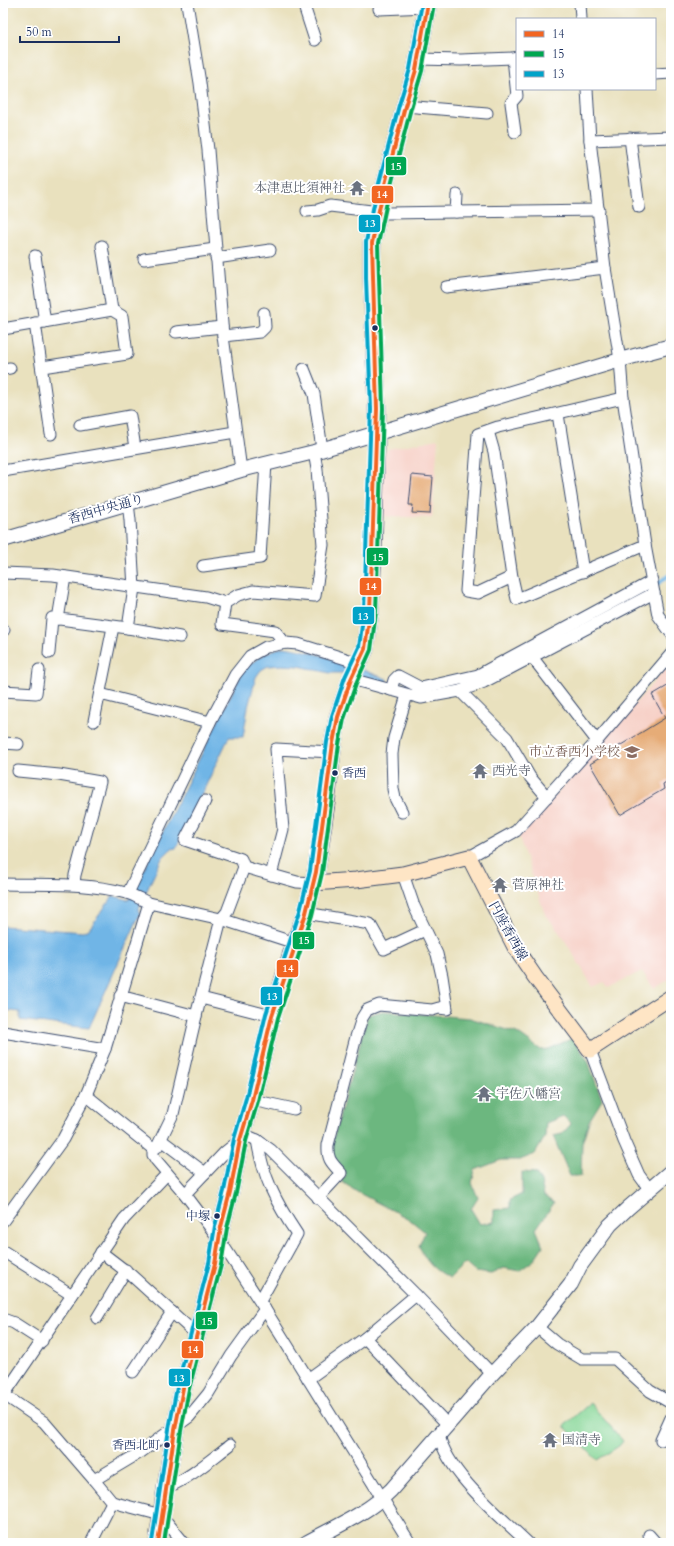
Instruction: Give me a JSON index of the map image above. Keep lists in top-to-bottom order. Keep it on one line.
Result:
{"streets":{"main road":["円座香西線"],"street":["香西中央通り"]},"places":{"temple":["本津恵比須神社","西光寺","菅原神社","宇佐八幡宮","国清寺"],"school or university":["市立香西小学校"],"other":["香西","中塚","香西北町"]},"lines":["transit line 14","transit line 13","transit line 15"],"legend":["14","15","13"],"scale_bar":"50 m"}
